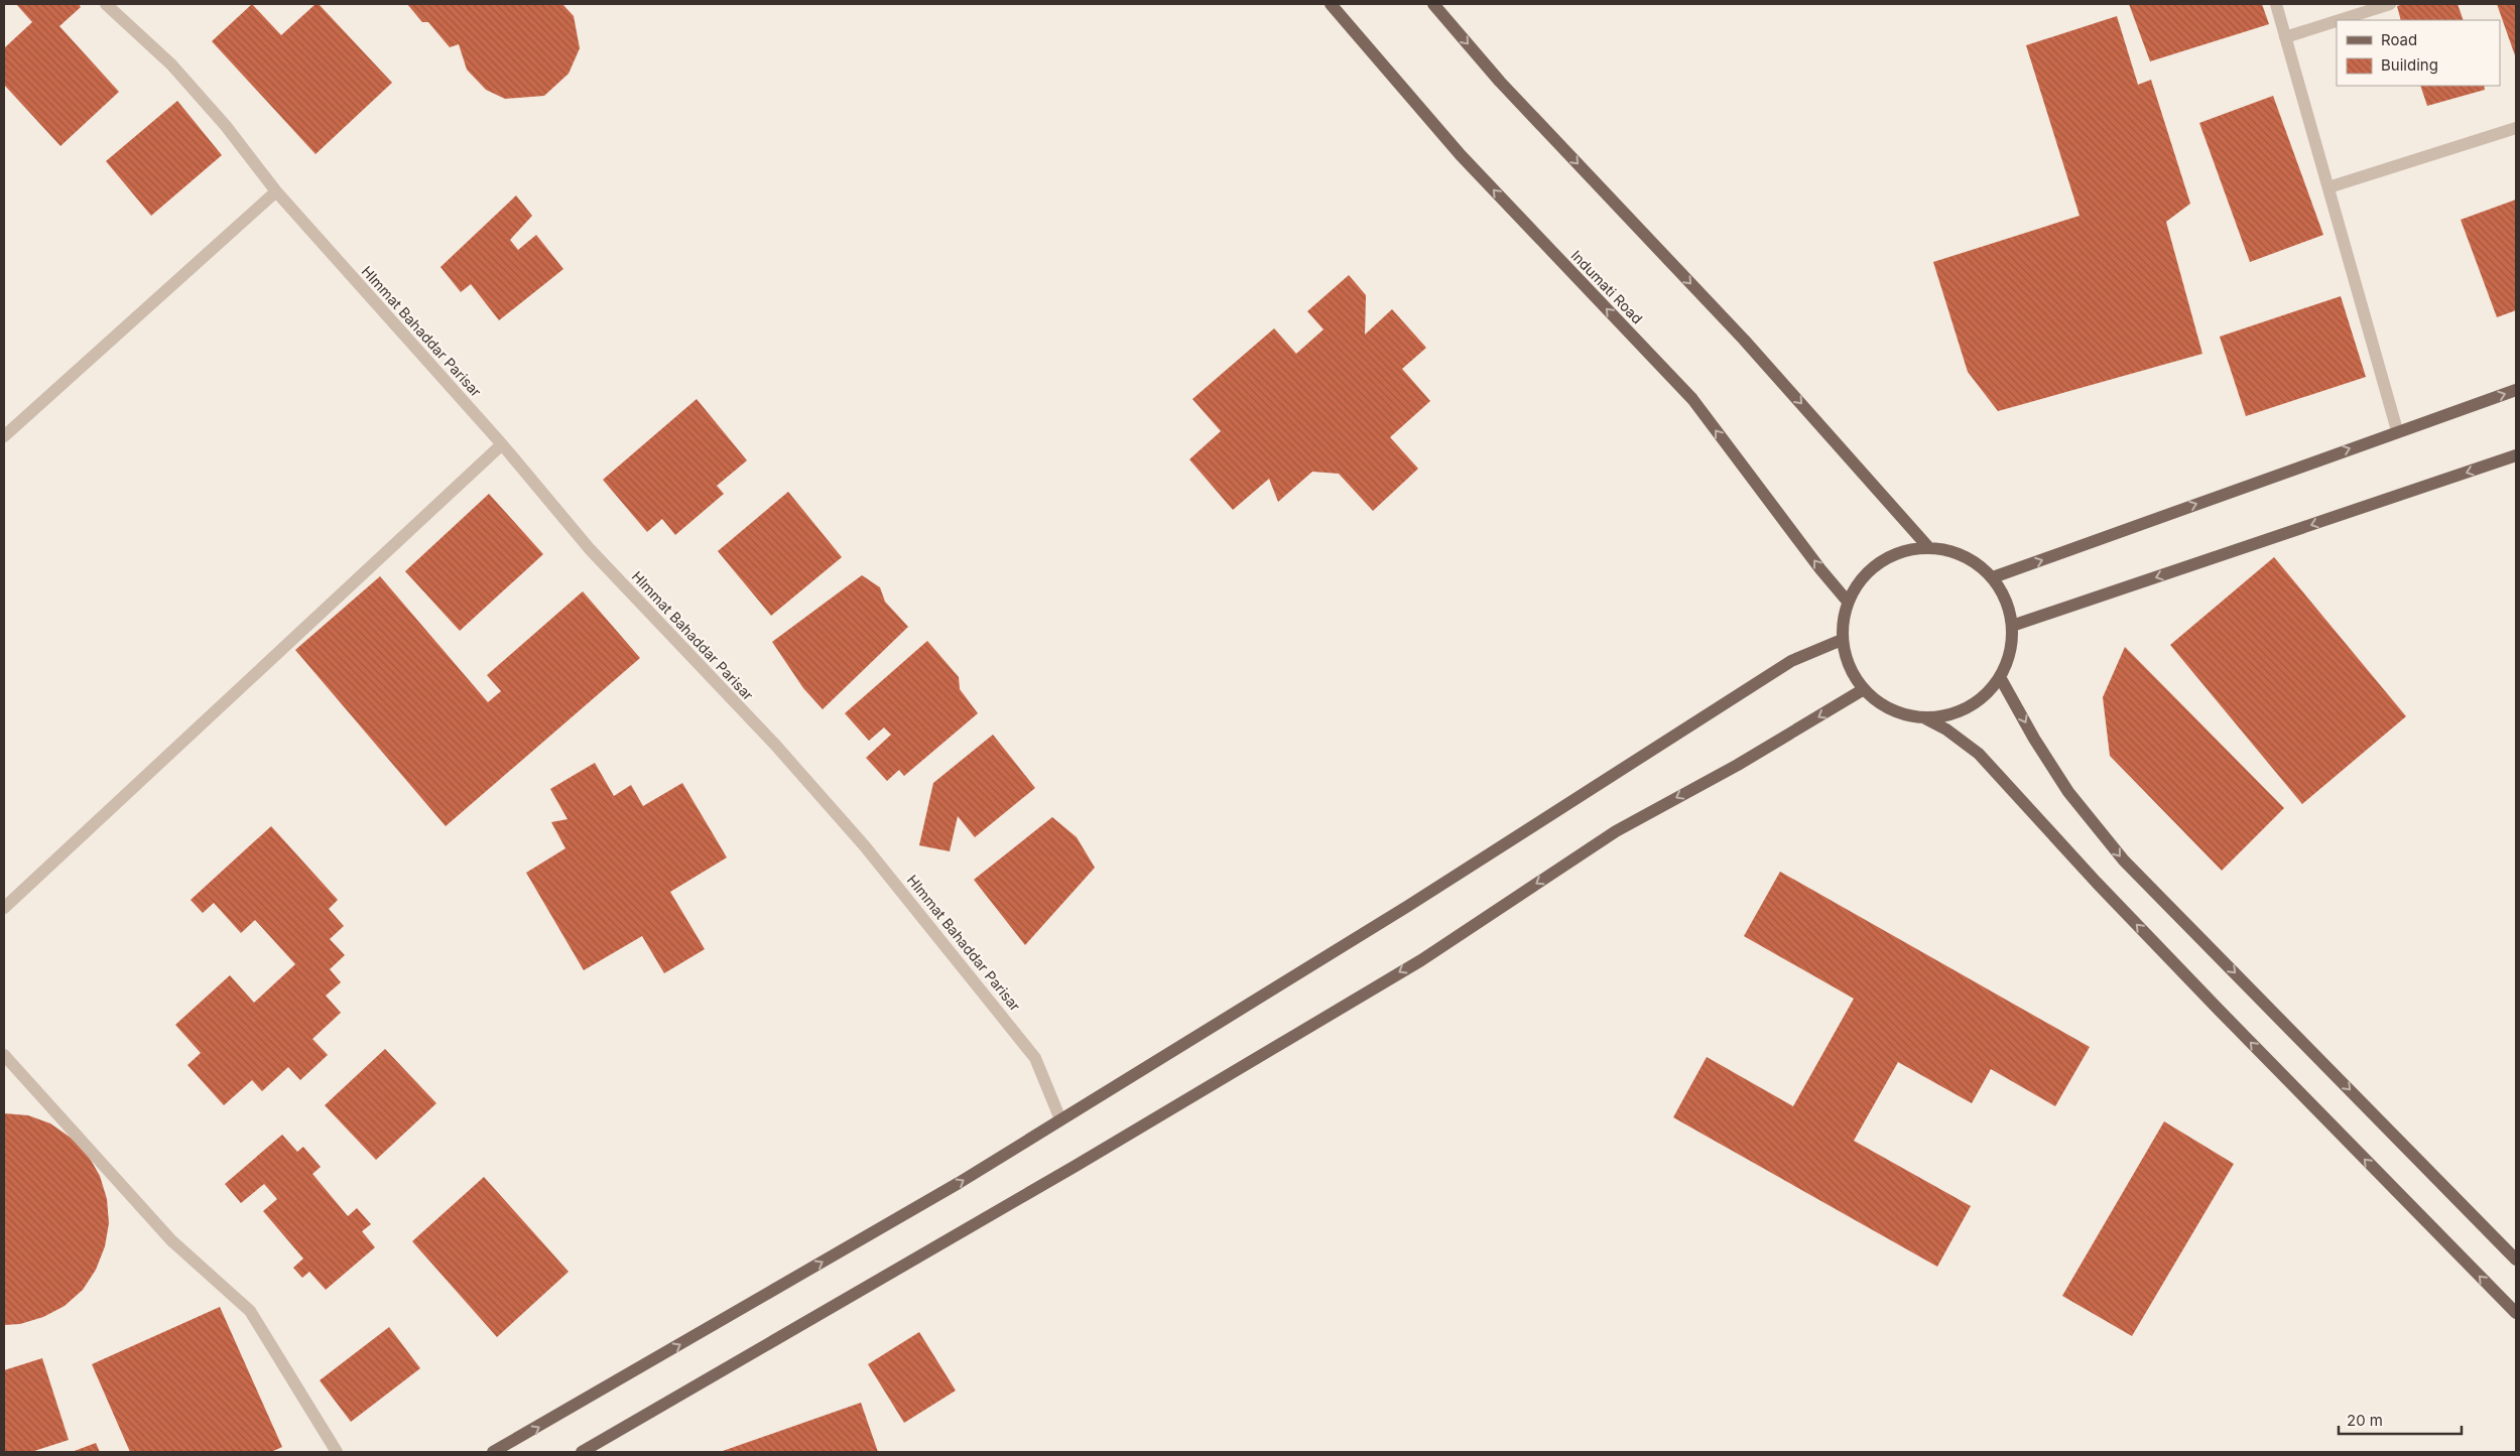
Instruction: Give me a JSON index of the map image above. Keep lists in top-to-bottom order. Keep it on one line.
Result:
{"streets":{"main road":["Indumati Road"],"street":["HImmat Bahaddar Parisar"]},"legend":["Road","Building"],"scale_bar":"20 m"}
